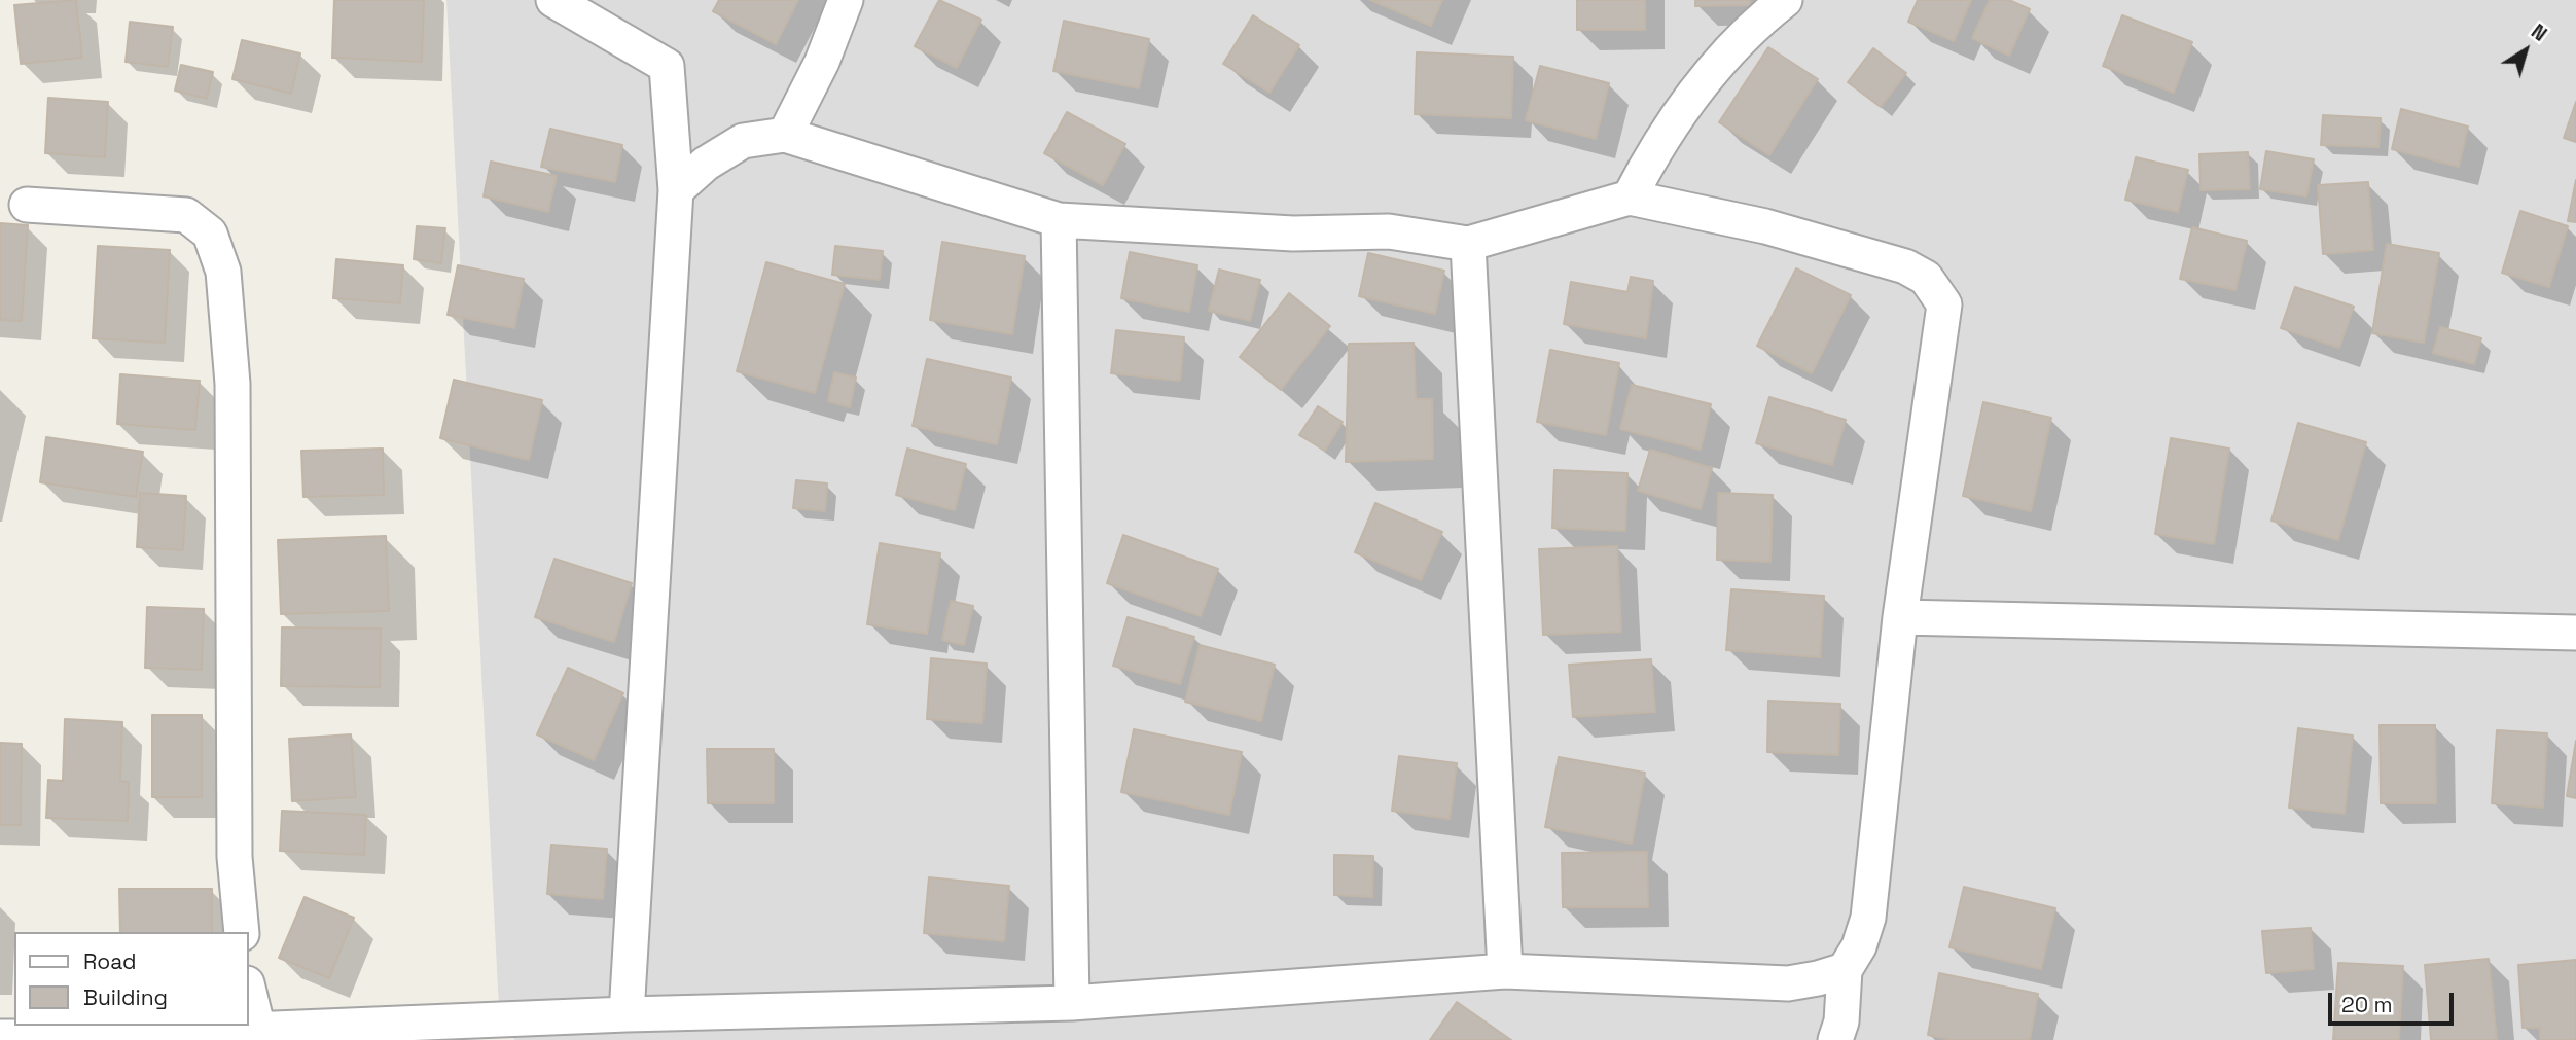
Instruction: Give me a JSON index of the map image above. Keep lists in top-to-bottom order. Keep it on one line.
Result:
{"legend":["Road","Building"],"scale_bar":"20 m","north":"top right"}
